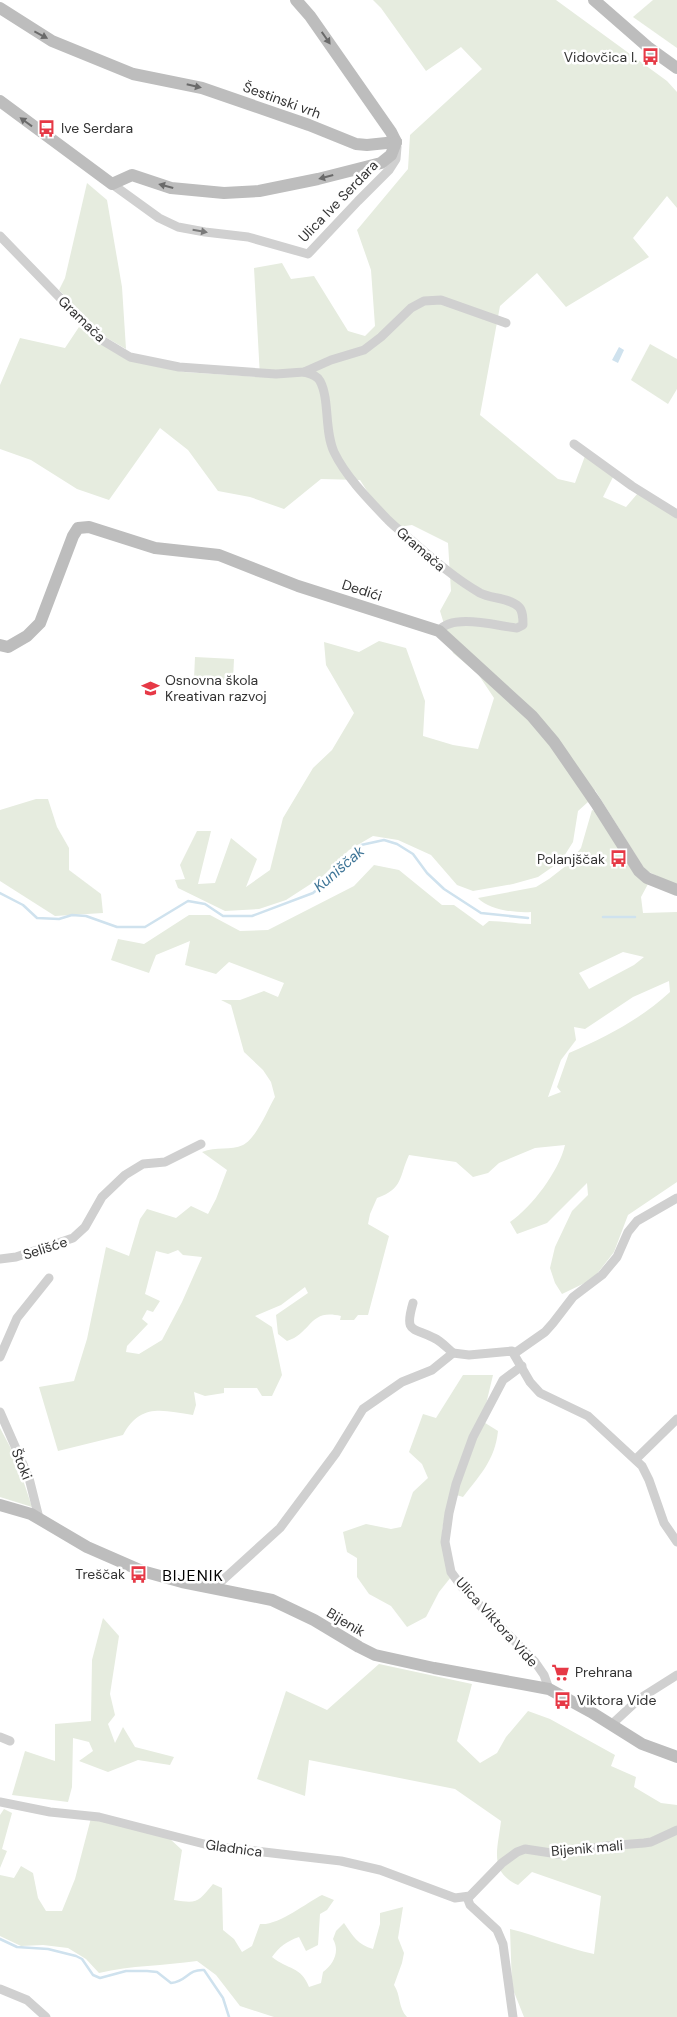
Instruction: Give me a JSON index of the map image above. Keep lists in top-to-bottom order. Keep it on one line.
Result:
{"streets":{"street":["Šestinski vrh","Ulica Ive Serdara","Gramača","Dedići","Selišće","Štoki","Bijenik","Ulica Viktora Vide","Gladnica","Bijenik mali"]},"crossings":[["Šestinski vrh","Ulica Ive Serdara"],["Gramača","Dedići"],["Štoki","Bijenik"],["Bijenik","Ulica Viktora Vide"],["Gladnica","Bijenik mali"]],"one_way":["Šestinski vrh"],"districts":["BIJENIK"],"water":["Kuniščak"],"places":{"bus stop":["Vidovčica I.","Ive Serdara","Polanjščak","Treščak","Viktora Vide"],"school or university":["Osnovna škola Kreativan razvoj"],"supermarket":["Prehrana"]}}
